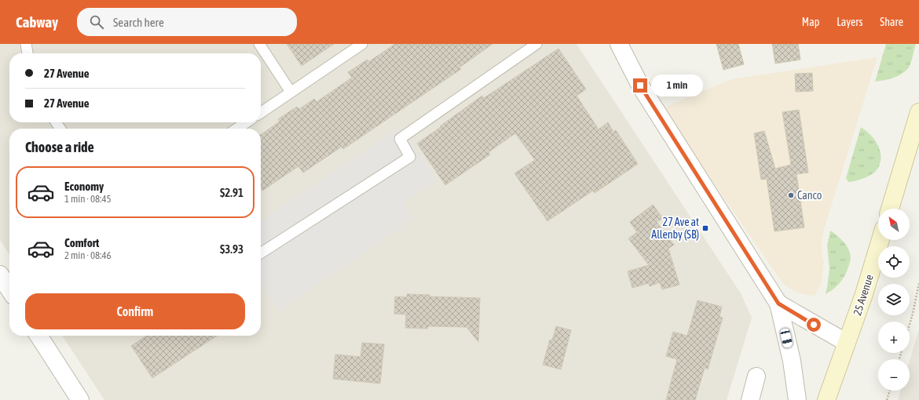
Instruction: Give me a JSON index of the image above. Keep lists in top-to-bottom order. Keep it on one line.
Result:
{"streets":{"main road":["25 Avenue"]},"places":{"other":["Canco"],"transit":["27 Ave at Allenby (SB)"]},"north":"top left","page":{"header":"Cabway","search":"Search here","nav":["Map","Layers","Share"],"banner":["27 Avenue","27 Avenue"],"bubble":"1 min","heading":"Choose a ride","list":[{"name":"Economy","note":"1 min · 08:45","value":"$2.91"},{"name":"Comfort","note":"2 min · 08:46","value":"$3.93"}],"map_buttons":["+","−"],"buttons":"Confirm"}}
